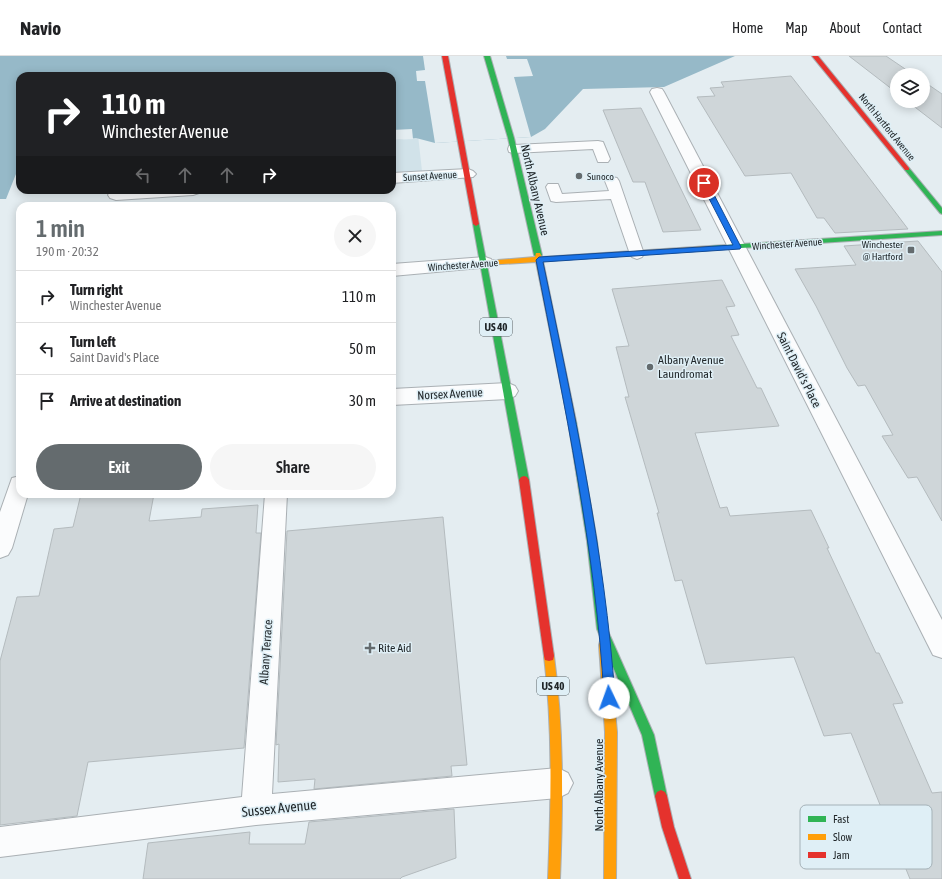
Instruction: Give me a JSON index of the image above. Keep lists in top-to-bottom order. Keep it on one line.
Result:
{"streets":{"main road":["North Hartford Avenue","North Albany Avenue","Winchester Avenue","US 40"],"street":["Sunset Avenue","Saint David's Place","Norsex Avenue","Albany Terrace","Sussex Avenue"]},"crossings":[["Sunset Avenue","US 40"],["North Albany Avenue","Winchester Avenue"],["Winchester Avenue","US 40"],["Winchester Avenue","Saint David's Place"],["US 40","Norsex Avenue"],["US 40","Sussex Avenue"],["Albany Terrace","Sussex Avenue"]],"places":{"other":["Sunoco","Albany Avenue Laundromat"],"transit":["Winchester @ Hartford"],"health":["Rite Aid"]},"legend":["Fast","Slow","Jam"],"page":{"header":"Navio","nav":["Home","Map","About","Contact"],"turn":["110 m","Winchester Avenue"],"heading":["1 min","190 m · 20:32"],"list":[{"name":"Turn right","note":"Winchester Avenue","value":"110 m"},{"name":"Turn left","note":"Saint David's Place","value":"50 m"},{"name":"Arrive at destination","value":"30 m"}],"buttons":["Exit","Share"]}}
